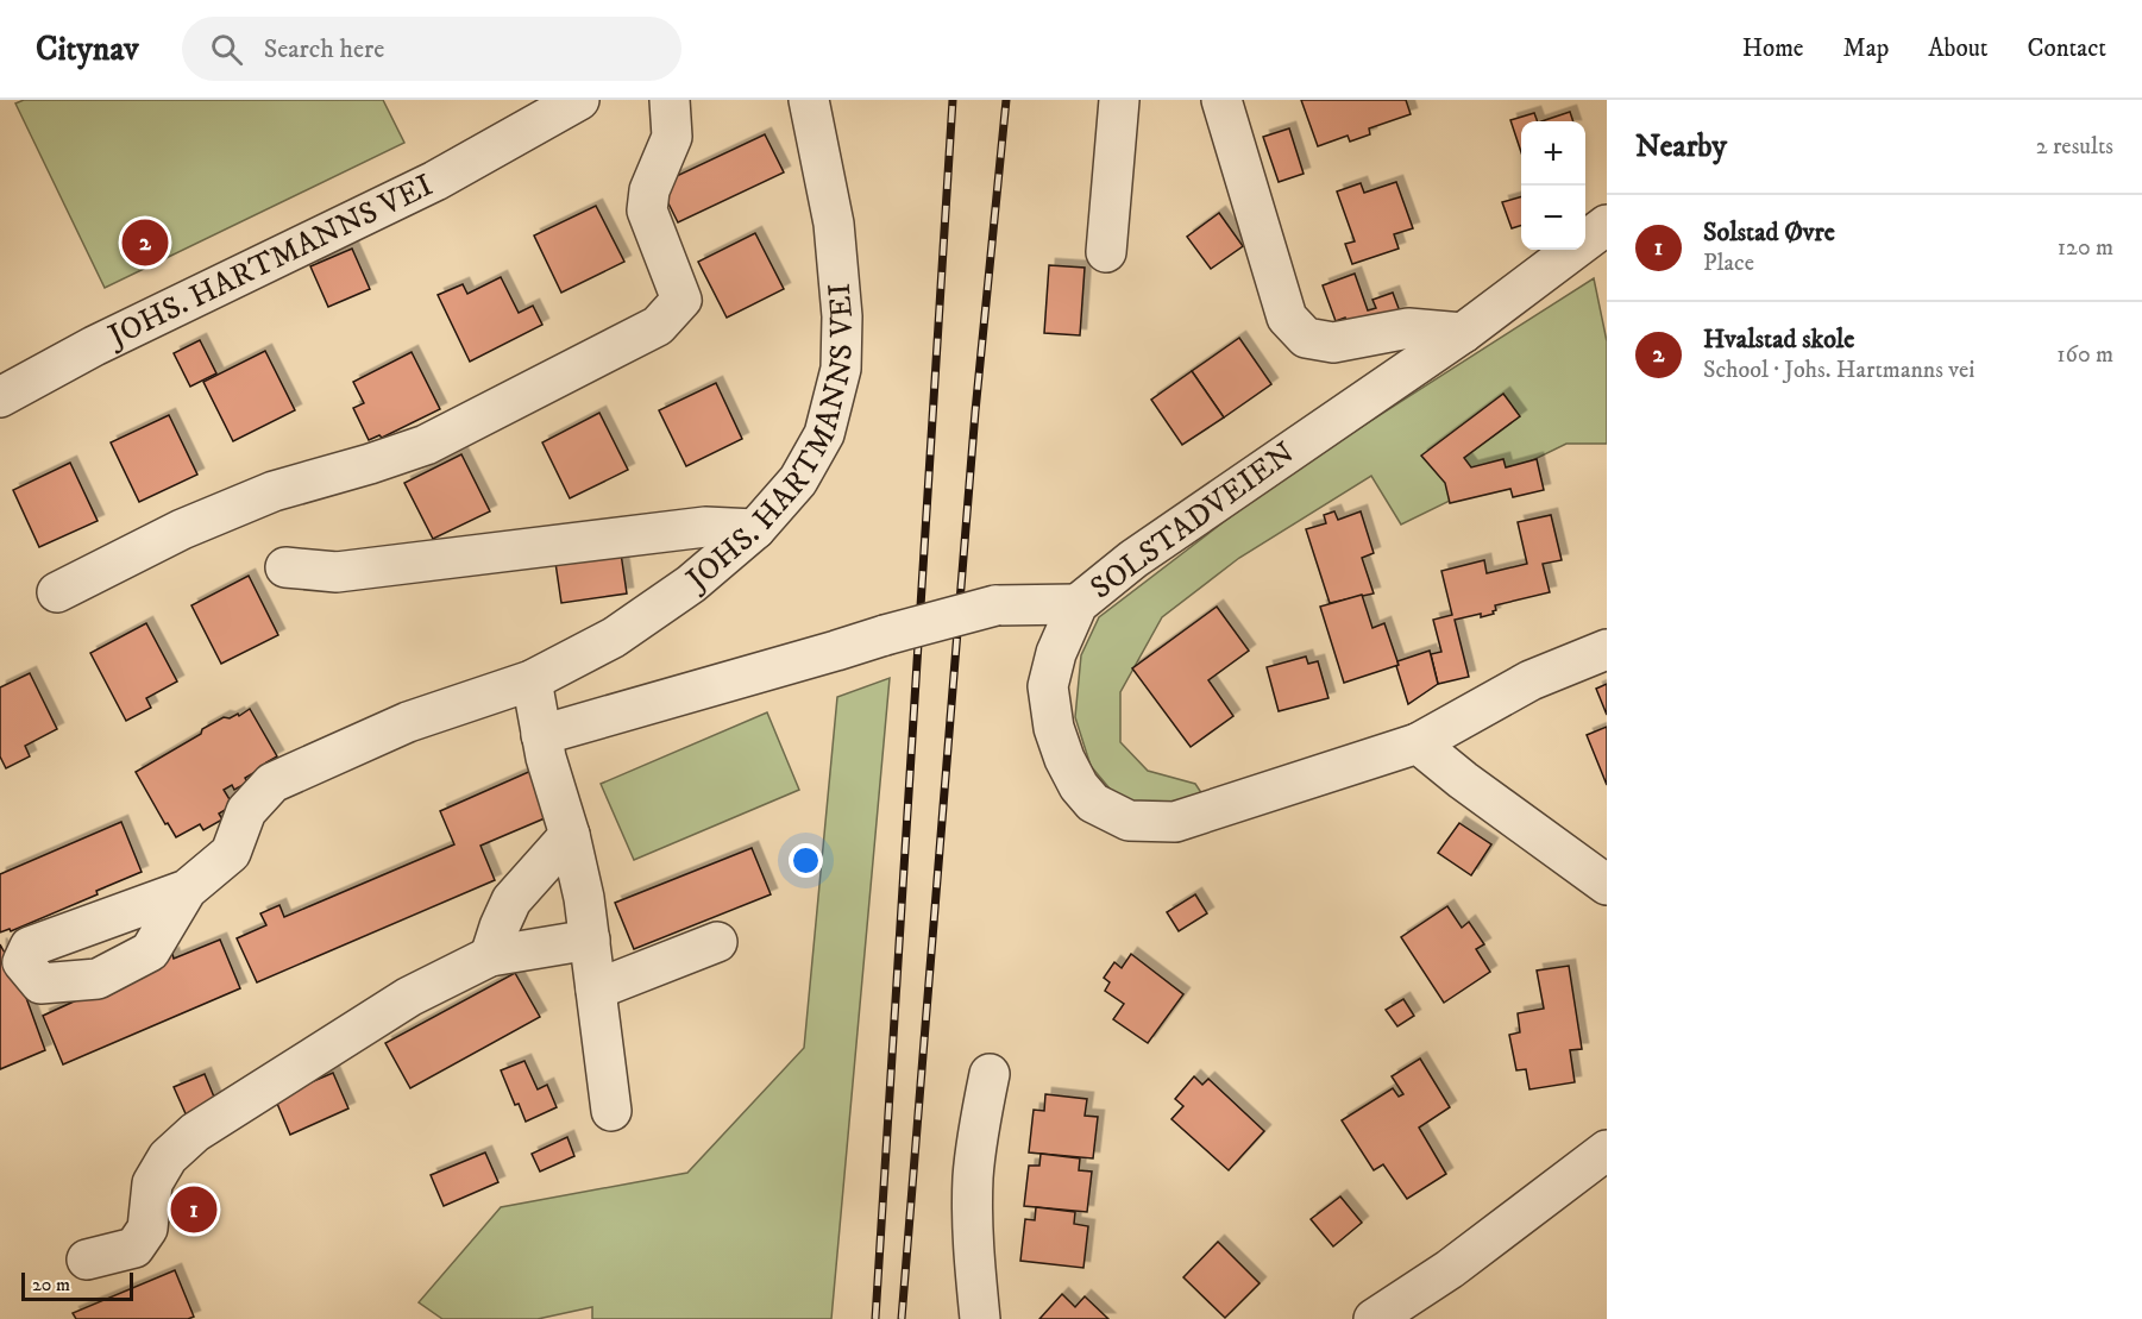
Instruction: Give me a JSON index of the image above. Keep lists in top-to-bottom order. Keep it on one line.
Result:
{"streets":{"street":["JOHS. HARTMANNS VEI","SOLSTADVEIEN"]},"scale_bar":"20 m","page":{"header":"Citynav","search":"Search here","nav":["Home","Map","About","Contact"],"heading":["Nearby","2 results"],"map_buttons":["+","−"],"list":[{"mark":"1","name":"Solstad Øvre","note":"Place","value":"120 m"},{"mark":"2","name":"Hvalstad skole","note":"School · Johs. Hartmanns vei","value":"160 m"}],"pins":["2","1"],"scale":"20 m"}}
